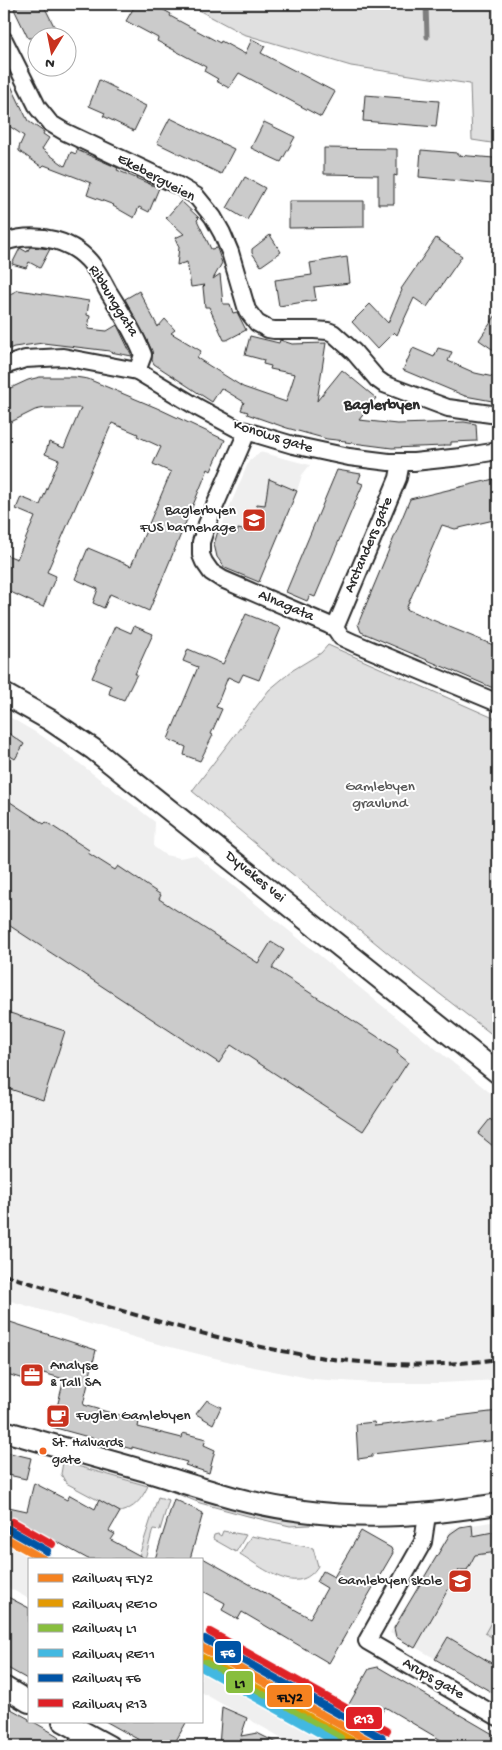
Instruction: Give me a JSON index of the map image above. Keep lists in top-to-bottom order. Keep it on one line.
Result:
{"streets":{"street":["Ekebergveien","Ribbunggata","Konows gate","Arctanders gate","Alnagata","Dyvekes vei","Arups gate"]},"crossings":[["Ribbunggata","Konows gate"],["Konows gate","Arctanders gate"],["Konows gate","Alnagata"],["Arctanders gate","Alnagata"]],"districts":["Baglerbyen"],"parks":["Gamlebyen gravlund"],"places":{"school or university":["Baglerbyen FUS barnehage","Gamlebyen skole"],"office":["Analyse & Tall SA"],"cafe":["Fuglen Gamlebyen"],"other":["St. Halvards gate"]},"lines":["rail line R13","rail line F6","rail line FLY2","rail line RE10","rail line L1","rail line RE11"],"legend":["Railway FLY2","Railway RE10","Railway L1","Railway RE11","Railway F6","Railway R13"],"north":"bottom"}
